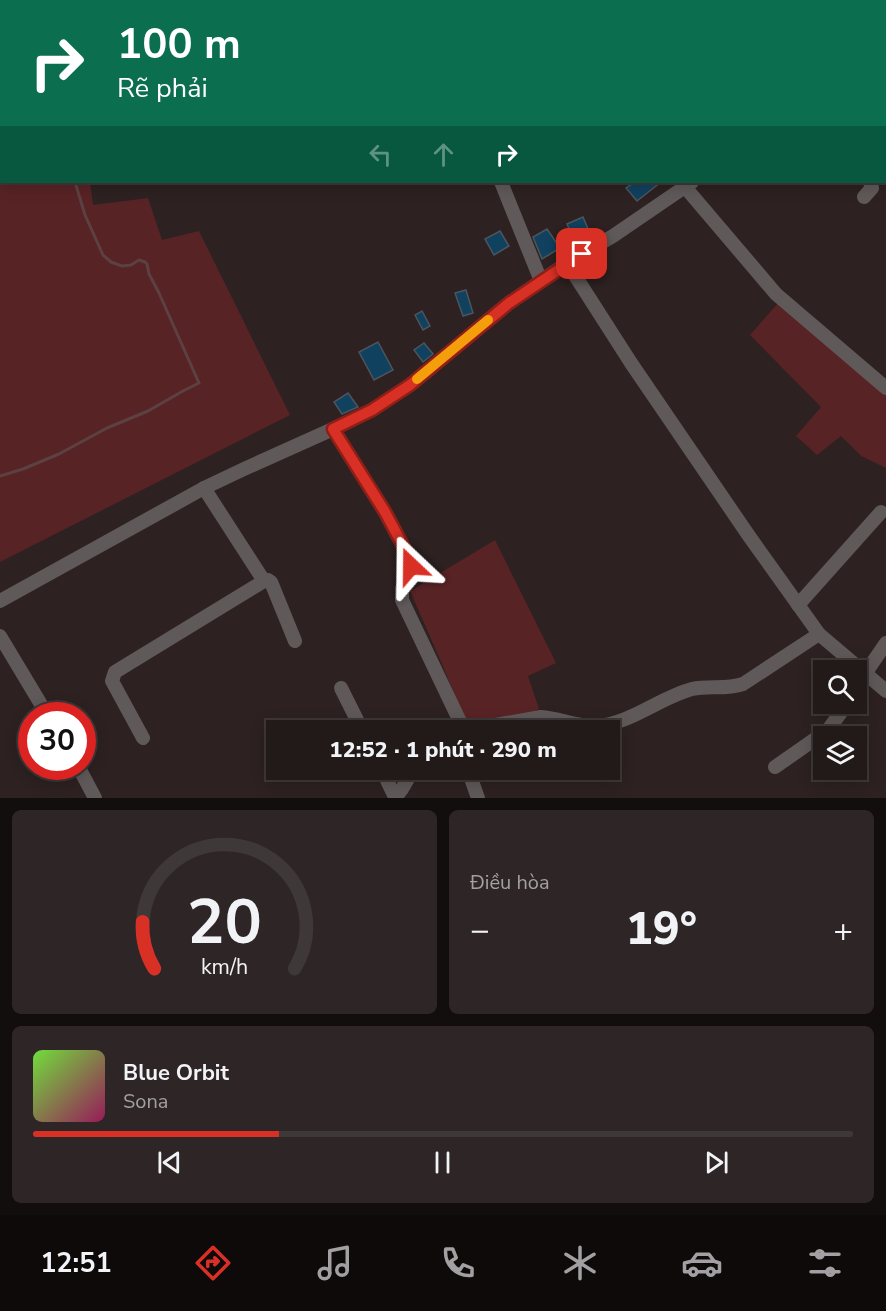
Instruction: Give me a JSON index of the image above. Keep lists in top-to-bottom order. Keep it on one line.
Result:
{"page":{"turn":["100 m","Rẽ phải"],"limit":"30","trip":"12:52 · 1 phút · 290 m","tile":"Điều hòa","heat":["−","19°","+"],"song":["Blue Orbit","Sona"],"tabs":"12:51","gauge":["20","km/h"]}}
